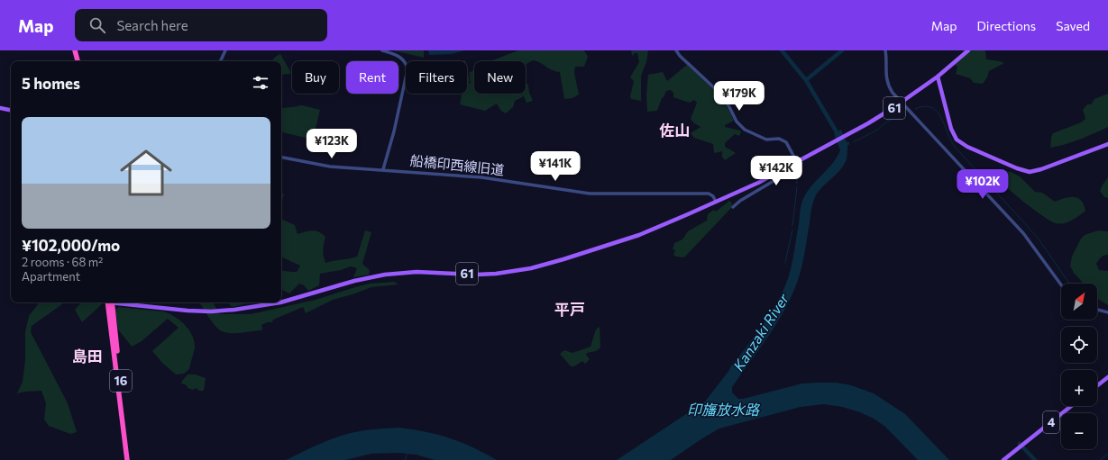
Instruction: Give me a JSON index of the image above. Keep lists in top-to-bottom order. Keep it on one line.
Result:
{"streets":{"highway":["16"],"main road":["61","4"],"street":["船橋印西線旧道"]},"crossings":[["61","船橋印西線旧道"]],"districts":["佐山","平戸","島田"],"water":["Kanzaki River","印旛放水路"],"north":"top right","page":{"header":"Map","search":"Search here","nav":["Map","Directions","Saved"],"chip":["Buy","Rent","Filters","New"],"heading":"5 homes","price":["¥179K","¥123K","¥141K","¥142K","¥102K"],"list":[{"name":"¥102,000/mo","note":"2 rooms · 68 m² · Apartment"}],"map_buttons":["+","−"]}}
